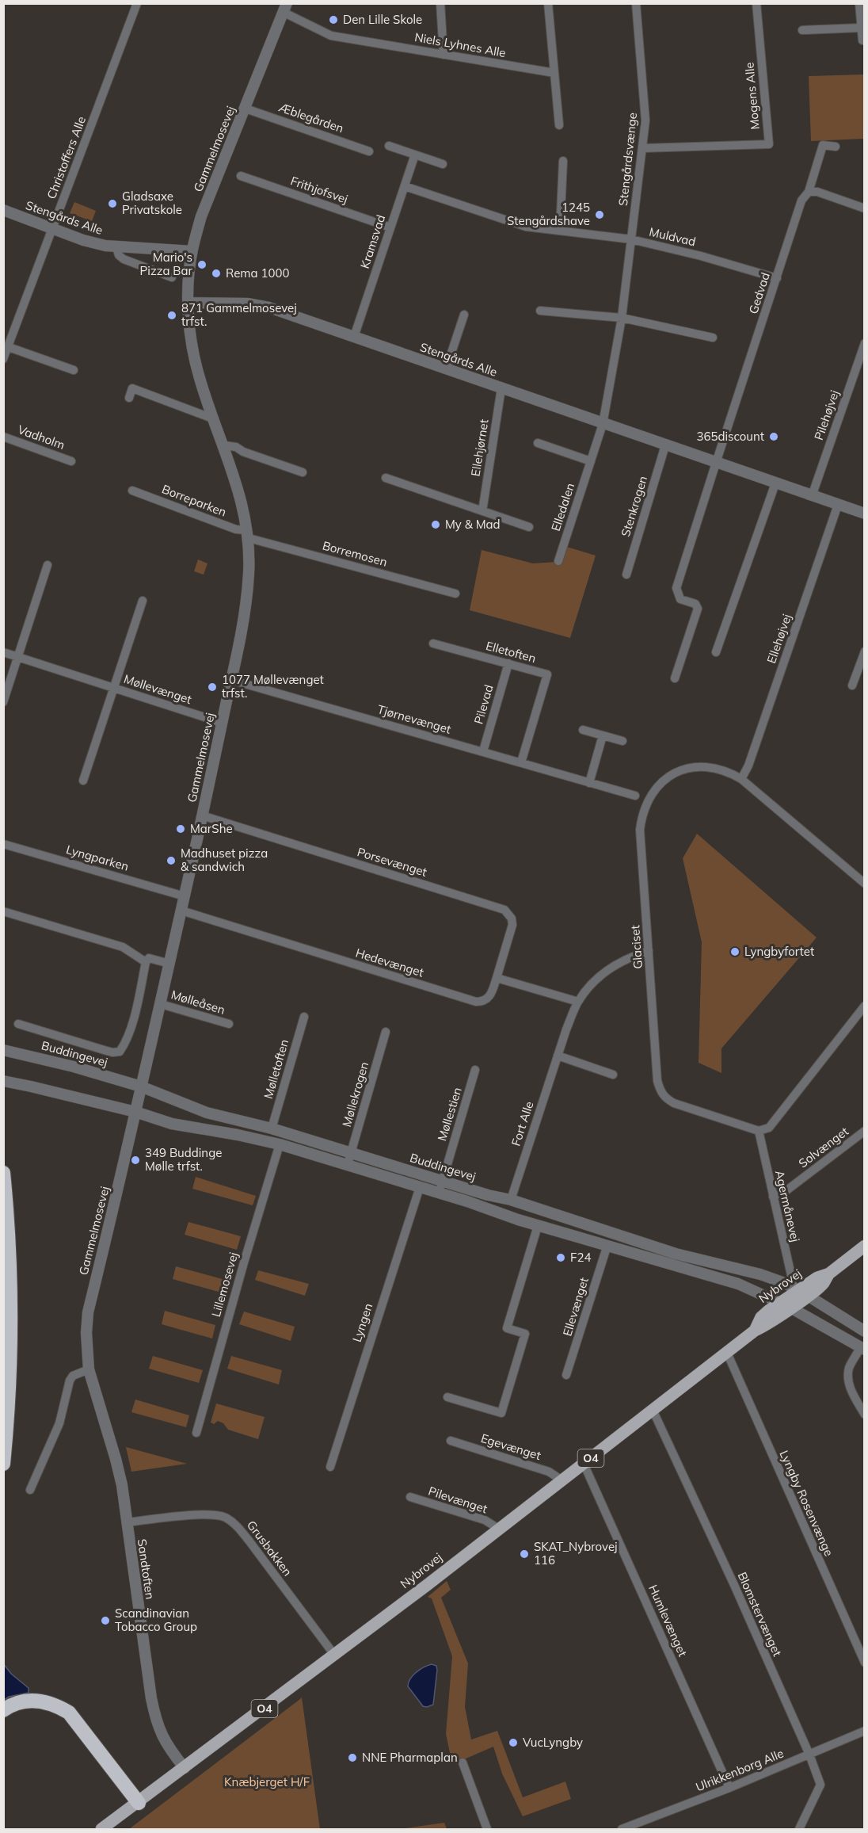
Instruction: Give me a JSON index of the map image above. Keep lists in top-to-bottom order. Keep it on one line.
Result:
{"streets":{"main road":["Nybrovej","O4"],"street":["Niels Lyhnes Alle","Mogens Alle","Æblegården","Gammelmosevej","Christoffers Alle","Stengårdsvænge","Frithjofsvej","Stengårds Alle","Muldvad","Kramsvad","Gedvad","Pilehøjvej","Vadholm","Ellehjørnet","Borreparken","Stenkrogen","Elledalen","Borremosen","Ellehøjvej","Elletoften","Møllevænget","Pilevad","Tjørnevænget","Lyngparken","Porsevænget","Glaciset","Hedevænget","Mølleåsen","Buddingevej","Mølletoften","Møllekrogen","Møllestien","Fort Alle","Solvænget","Agermånevej","Lillemosevej","Ellevænget","Lyngen","Egevænget","Pilevænget","Lyngby Rosenvænge","Grusbakken","Sandtoften","Blomstervænget","Humlevænget","Ulrikkenborg Alle"]},"crossings":[["Niels Lyhnes Alle","Gammelmosevej"],["Mogens Alle","Stengårdsvænge"],["Æblegården","Gammelmosevej"],["Gammelmosevej","Stengårds Alle"],["Gammelmosevej","Borreparken"],["Gammelmosevej","Borremosen"],["Gammelmosevej","Møllevænget"],["Gammelmosevej","Tjørnevænget"],["Gammelmosevej","Lyngparken"],["Gammelmosevej","Porsevænget"],["Gammelmosevej","Hedevænget"],["Gammelmosevej","Mølleåsen"],["Gammelmosevej","Buddingevej"],["Gammelmosevej","Sandtoften"],["Christoffers Alle","Stengårds Alle"],["Stengårdsvænge","Stengårds Alle"],["Stengårdsvænge","Muldvad"],["Stengårdsvænge","Elledalen"],["Frithjofsvej","Kramsvad"],["Stengårds Alle","Kramsvad"],["Stengårds Alle","Gedvad"],["Stengårds Alle","Pilehøjvej"],["Stengårds Alle","Ellehjørnet"],["Stengårds Alle","Stenkrogen"],["Stengårds Alle","Elledalen"],["Stengårds Alle","Ellehøjvej"],["Muldvad","Kramsvad"],["Muldvad","Gedvad"],["Borreparken","Borremosen"],["Ellehøjvej","Glaciset"],["Elletoften","Pilevad"],["Elletoften","Tjørnevænget"],["Pilevad","Tjørnevænget"],["Porsevænget","Hedevænget"],["Glaciset","Fort Alle"],["Glaciset","Agermånevej"],["Buddingevej","Mølletoften"],["Buddingevej","Møllekrogen"],["Buddingevej","Møllestien"],["Buddingevej","Fort Alle"],["Buddingevej","Agermånevej"],["Buddingevej","Lillemosevej"],["Buddingevej","Nybrovej"],["Buddingevej","Ellevænget"],["Buddingevej","Lyngen"],["Solvænget","Agermånevej"],["Agermånevej","Nybrovej"],["Nybrovej","Egevænget"],["Nybrovej","Pilevænget"],["Nybrovej","Lyngby Rosenvænge"],["Nybrovej","Grusbakken"],["Nybrovej","Sandtoften"],["Nybrovej","Blomstervænget"],["Nybrovej","Humlevænget"],["Grusbakken","Sandtoften"],["Blomstervænget","Ulrikkenborg Alle"],["Humlevænget","Ulrikkenborg Alle"]],"parks":["Knæbjerget H/F"],"places":["Den Lille Skole","Gladsaxe Privatskole","1245 Stengårdshave","Mario's Pizza Bar","Rema 1000","871 Gammelmosevej trfst.","365discount","My & Mad","1077 Møllevænget trfst.","MarShe","Madhuset pizza & sandwich","Lyngbyfortet","349 Buddinge Mølle trfst.","F24","SKAT_Nybrovej 116","Scandinavian Tobacco Group","VucLyngby","NNE Pharmaplan"]}
